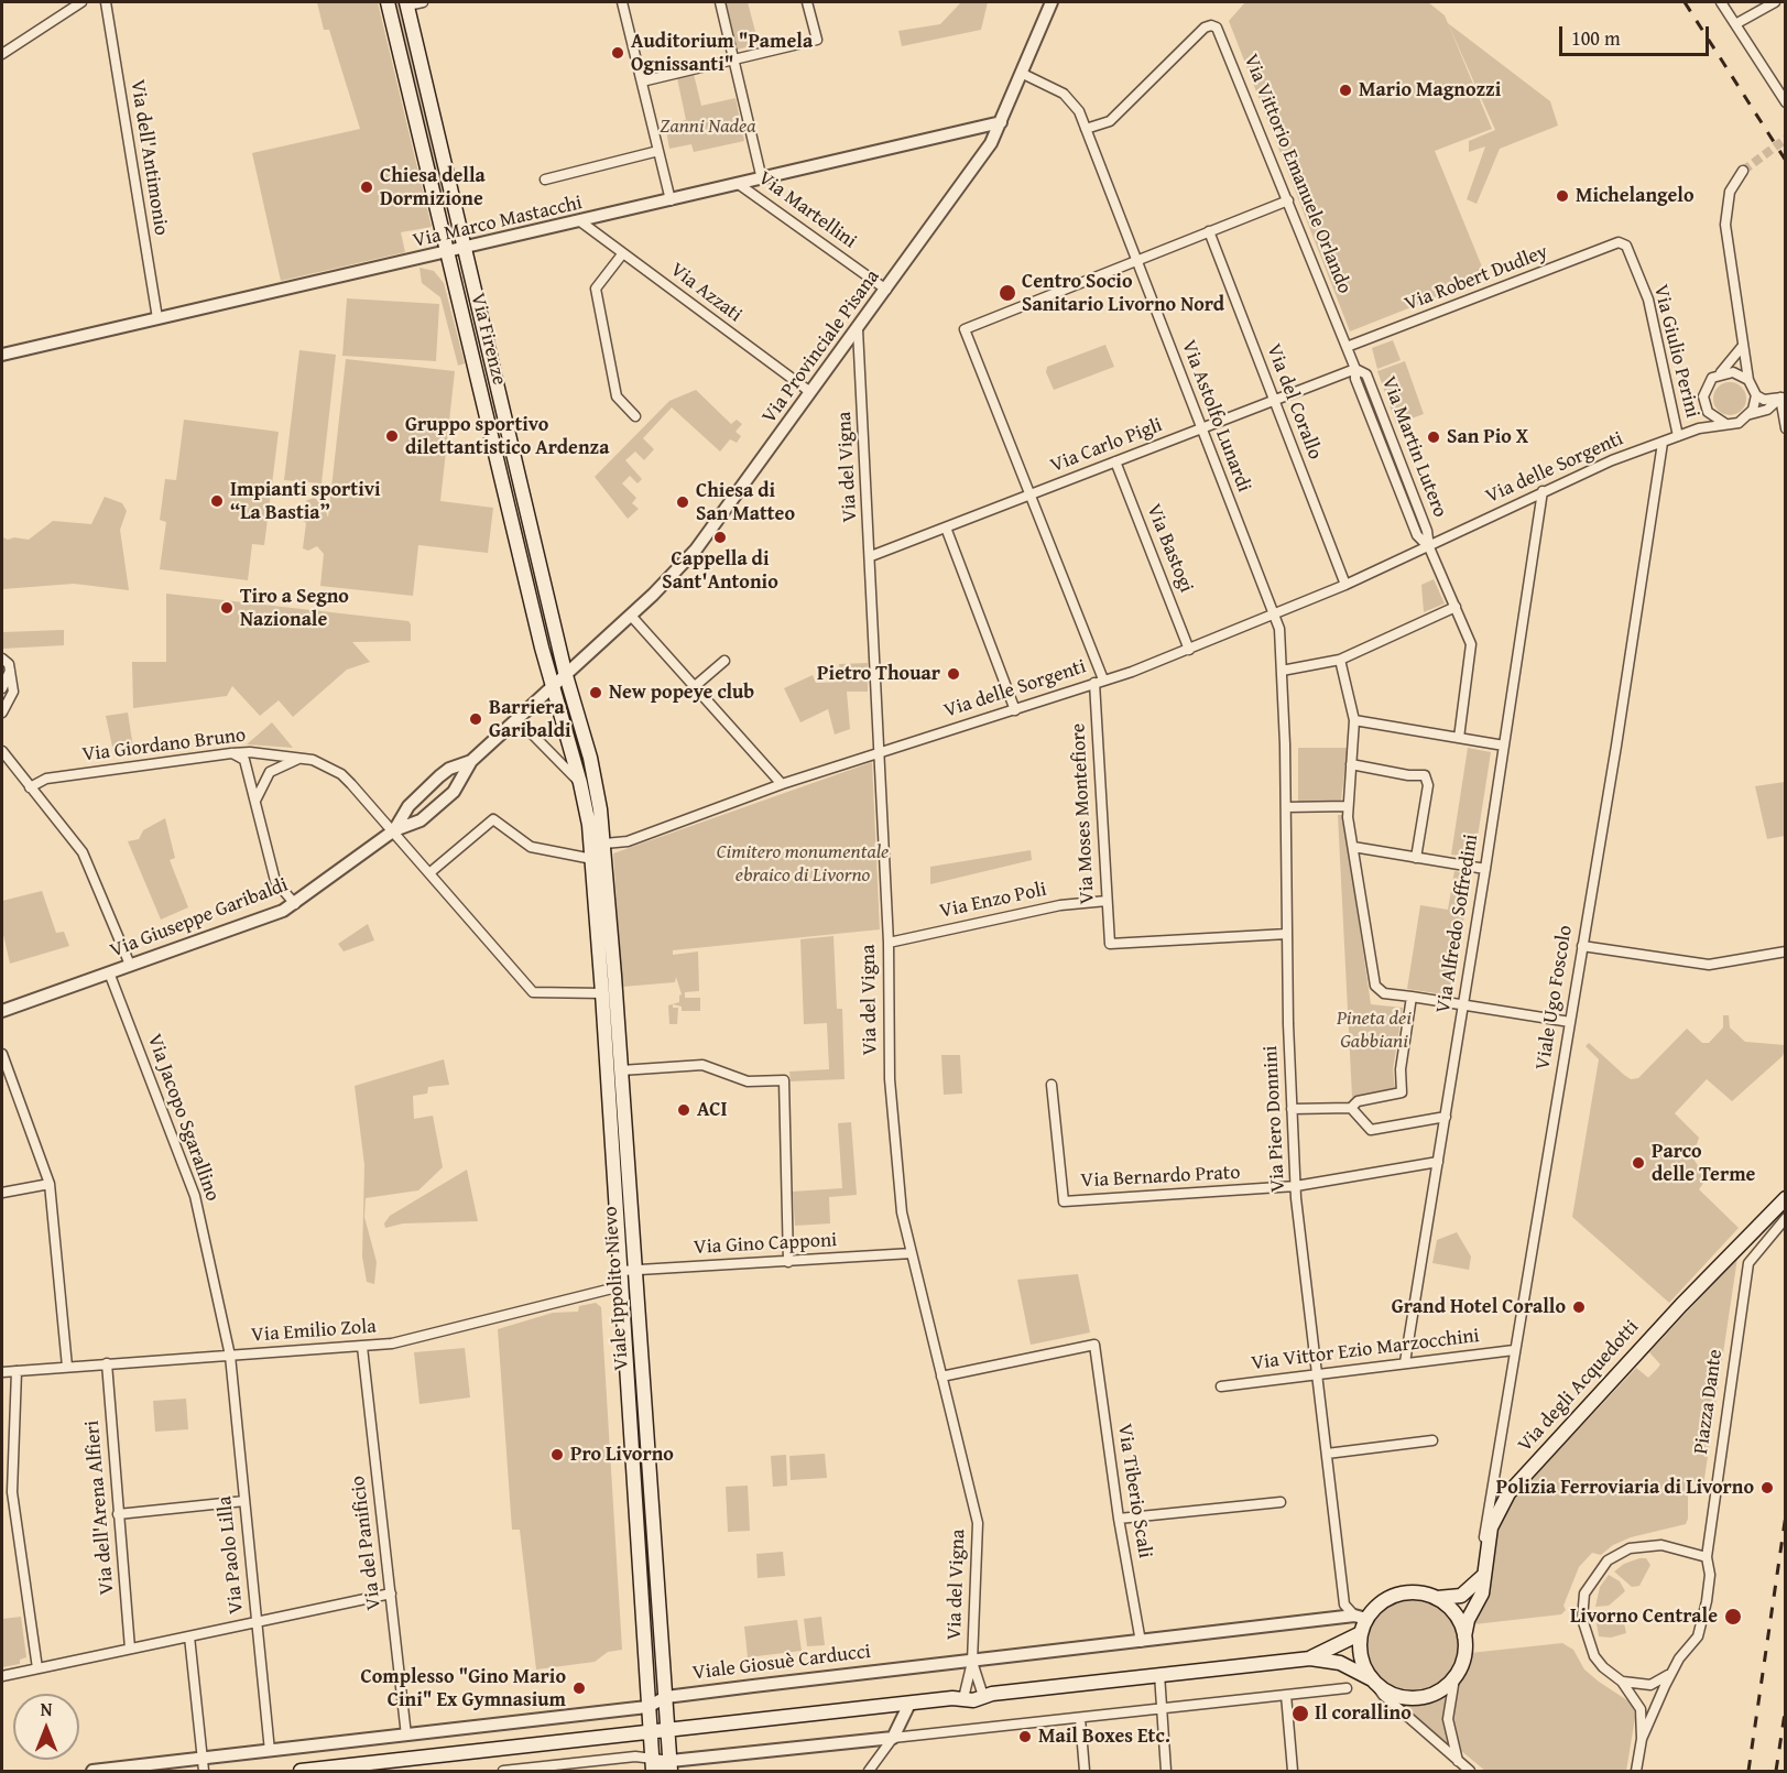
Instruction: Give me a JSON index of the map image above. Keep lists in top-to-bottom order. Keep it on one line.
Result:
{"streets":{"main road":["Via Firenze","Viale Ippolito Nievo","Via degli Acquedotti"],"street":["Via dell'Antimonio","Via Vittorio Emanuele Orlando","Via Martellini","Via Marco Mastacchi","Via Robert Dudley","Via Azzati","Via Provinciale Pisana","Via Giulio Perini","Via del Corallo","Via Astolfo Lunardi","Via Carlo Pigli","Via Martin Lutero","Via del Vigna","Via delle Sorgenti","Via Bastogi","Via Giordano Bruno","Via Moses Montefiore","Via Enzo Poli","Via Giuseppe Garibaldi","Via Alfredo Soffredini","Viale Ugo Foscolo","Via Jacopo Sgarallino","Via Piero Donnini","Via Bernardo Prato","Via Gino Capponi","Via Emilio Zola","Via Vittor Ezio Marzocchini","Piazza Dante","Via Tiberio Scali","Via dell'Arena Alfieri","Via del Panificio","Via Paolo Lilla","Viale Giosuè Carducci"]},"crossings":[["Via dell'Antimonio","Via Marco Mastacchi"],["Via Vittorio Emanuele Orlando","Via Robert Dudley"],["Via Vittorio Emanuele Orlando","Via Astolfo Lunardi"],["Via Vittorio Emanuele Orlando","Via Martin Lutero"],["Via Martellini","Via Marco Mastacchi"],["Via Martellini","Via Provinciale Pisana"],["Via Marco Mastacchi","Via Azzati"],["Via Marco Mastacchi","Via Firenze"],["Via Marco Mastacchi","Via Provinciale Pisana"],["Via Robert Dudley","Via Giulio Perini"],["Via Robert Dudley","Via Martin Lutero"],["Via Azzati","Via Provinciale Pisana"],["Via Firenze","Via Provinciale Pisana"],["Via Firenze","Via delle Sorgenti"],["Via Firenze","Viale Ippolito Nievo"],["Via Provinciale Pisana","Via Astolfo Lunardi"],["Via Provinciale Pisana","Via del Vigna"],["Via Giulio Perini","Via delle Sorgenti"],["Via del Corallo","Via Carlo Pigli"],["Via del Corallo","Via delle Sorgenti"],["Via Astolfo Lunardi","Via Carlo Pigli"],["Via Astolfo Lunardi","Via delle Sorgenti"],["Via Astolfo Lunardi","Via Moses Montefiore"],["Via Astolfo Lunardi","Via Piero Donnini"],["Via Carlo Pigli","Via Martin Lutero"],["Via Carlo Pigli","Via del Vigna"],["Via Carlo Pigli","Via Bastogi"],["Via Carlo Pigli","Via Moses Montefiore"],["Via Martin Lutero","Via delle Sorgenti"],["Via del Vigna","Via delle Sorgenti"],["Via del Vigna","Via Enzo Poli"],["Via del Vigna","Via Gino Capponi"],["Via del Vigna","Via Tiberio Scali"],["Via del Vigna","Viale Giosuè Carducci"],["Via delle Sorgenti","Via Bastogi"],["Via delle Sorgenti","Via Moses Montefiore"],["Via delle Sorgenti","Via Alfredo Soffredini"],["Via delle Sorgenti","Viale Ugo Foscolo"],["Via delle Sorgenti","Via Piero Donnini"],["Via delle Sorgenti","Viale Ippolito Nievo"],["Via Giordano Bruno","Via Giuseppe Garibaldi"],["Via Giordano Bruno","Viale Ippolito Nievo"],["Via Moses Montefiore","Via Enzo Poli"],["Via Moses Montefiore","Via Piero Donnini"],["Via Giuseppe Garibaldi","Via Jacopo Sgarallino"],["Via Alfredo Soffredini","Via Vittor Ezio Marzocchini"],["Viale Ugo Foscolo","Via Vittor Ezio Marzocchini"],["Viale Ugo Foscolo","Via degli Acquedotti"],["Via Jacopo Sgarallino","Via Emilio Zola"],["Via Jacopo Sgarallino","Via Paolo Lilla"],["Via Piero Donnini","Via Bernardo Prato"],["Via Piero Donnini","Via Vittor Ezio Marzocchini"],["Via Piero Donnini","Via degli Acquedotti"],["Via Piero Donnini","Viale Giosuè Carducci"],["Via Gino Capponi","Viale Ippolito Nievo"],["Viale Ippolito Nievo","Via Emilio Zola"],["Viale Ippolito Nievo","Viale Giosuè Carducci"],["Via Emilio Zola","Via dell'Arena Alfieri"],["Via Emilio Zola","Via del Panificio"],["Via Emilio Zola","Via Paolo Lilla"],["Via degli Acquedotti","Viale Giosuè Carducci"],["Via Tiberio Scali","Viale Giosuè Carducci"],["Via del Panificio","Viale Giosuè Carducci"],["Via Paolo Lilla","Viale Giosuè Carducci"]],"parks":["Zanni Nadea","Cimitero monumentale ebraico di Livorno","Pineta dei Gabbiani"],"places":["Auditorium \"Pamela Ognissanti\"","Mario Magnozzi","Chiesa della Dormizione","Michelangelo","Centro Socio Sanitario Livorno Nord","Gruppo sportivo dilettantistico Ardenza","San Pio X","Impianti sportivi “La Bastia”","Chiesa di San Matteo","Cappella di Sant'Antonio","Tiro a Segno Nazionale","Pietro Thouar","New popeye club","Barriera Garibaldi","ACI","Parco delle Terme","Grand Hotel Corallo","Pro Livorno","Polizia Ferroviaria di Livorno","Livorno Centrale","Complesso \"Gino Mario Cini\" Ex Gymnasium","Il corallino","Mail Boxes Etc."],"scale_bar":"100 m","north":"top"}
